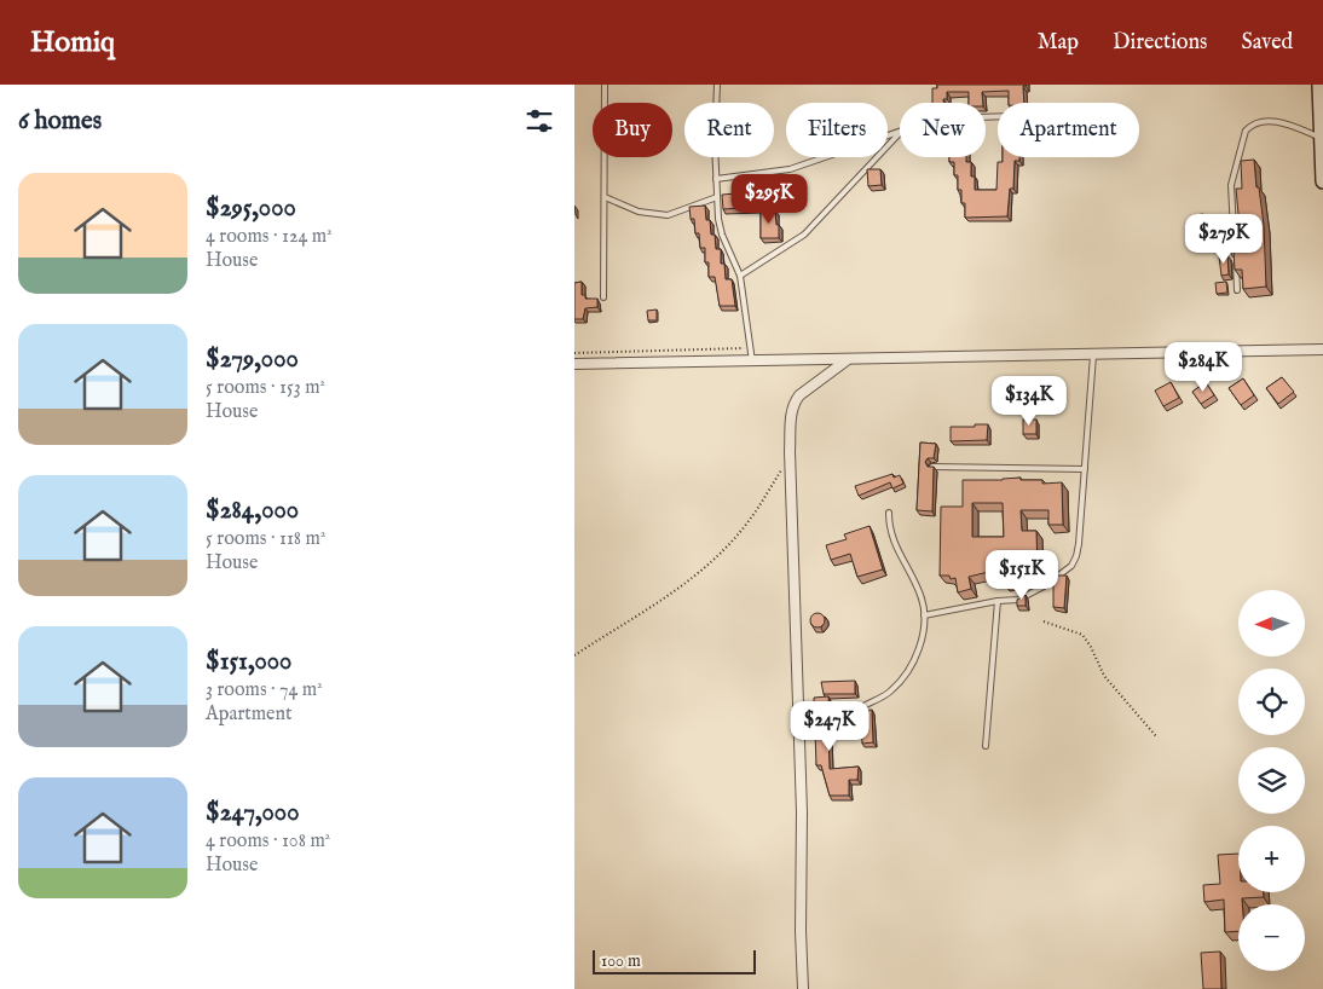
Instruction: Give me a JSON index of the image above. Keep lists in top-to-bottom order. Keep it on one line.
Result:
{"scale_bar":"100 m","north":"left","page":{"header":"Homiq","nav":["Map","Directions","Saved"],"heading":"6 homes","chip":["Buy","Rent","Filters","New","Apartment"],"list":[{"name":"$295,000","note":"4 rooms · 124 m² · House"},{"name":"$279,000","note":"5 rooms · 153 m² · House"},{"name":"$284,000","note":"5 rooms · 118 m² · House"},{"name":"$151,000","note":"3 rooms · 74 m² · Apartment"},{"name":"$247,000","note":"4 rooms · 108 m² · House"}],"price":["$295K","$279K","$284K","$134K","$151K","$247K"],"map_buttons":["+","−"],"scale":"100 m"}}
